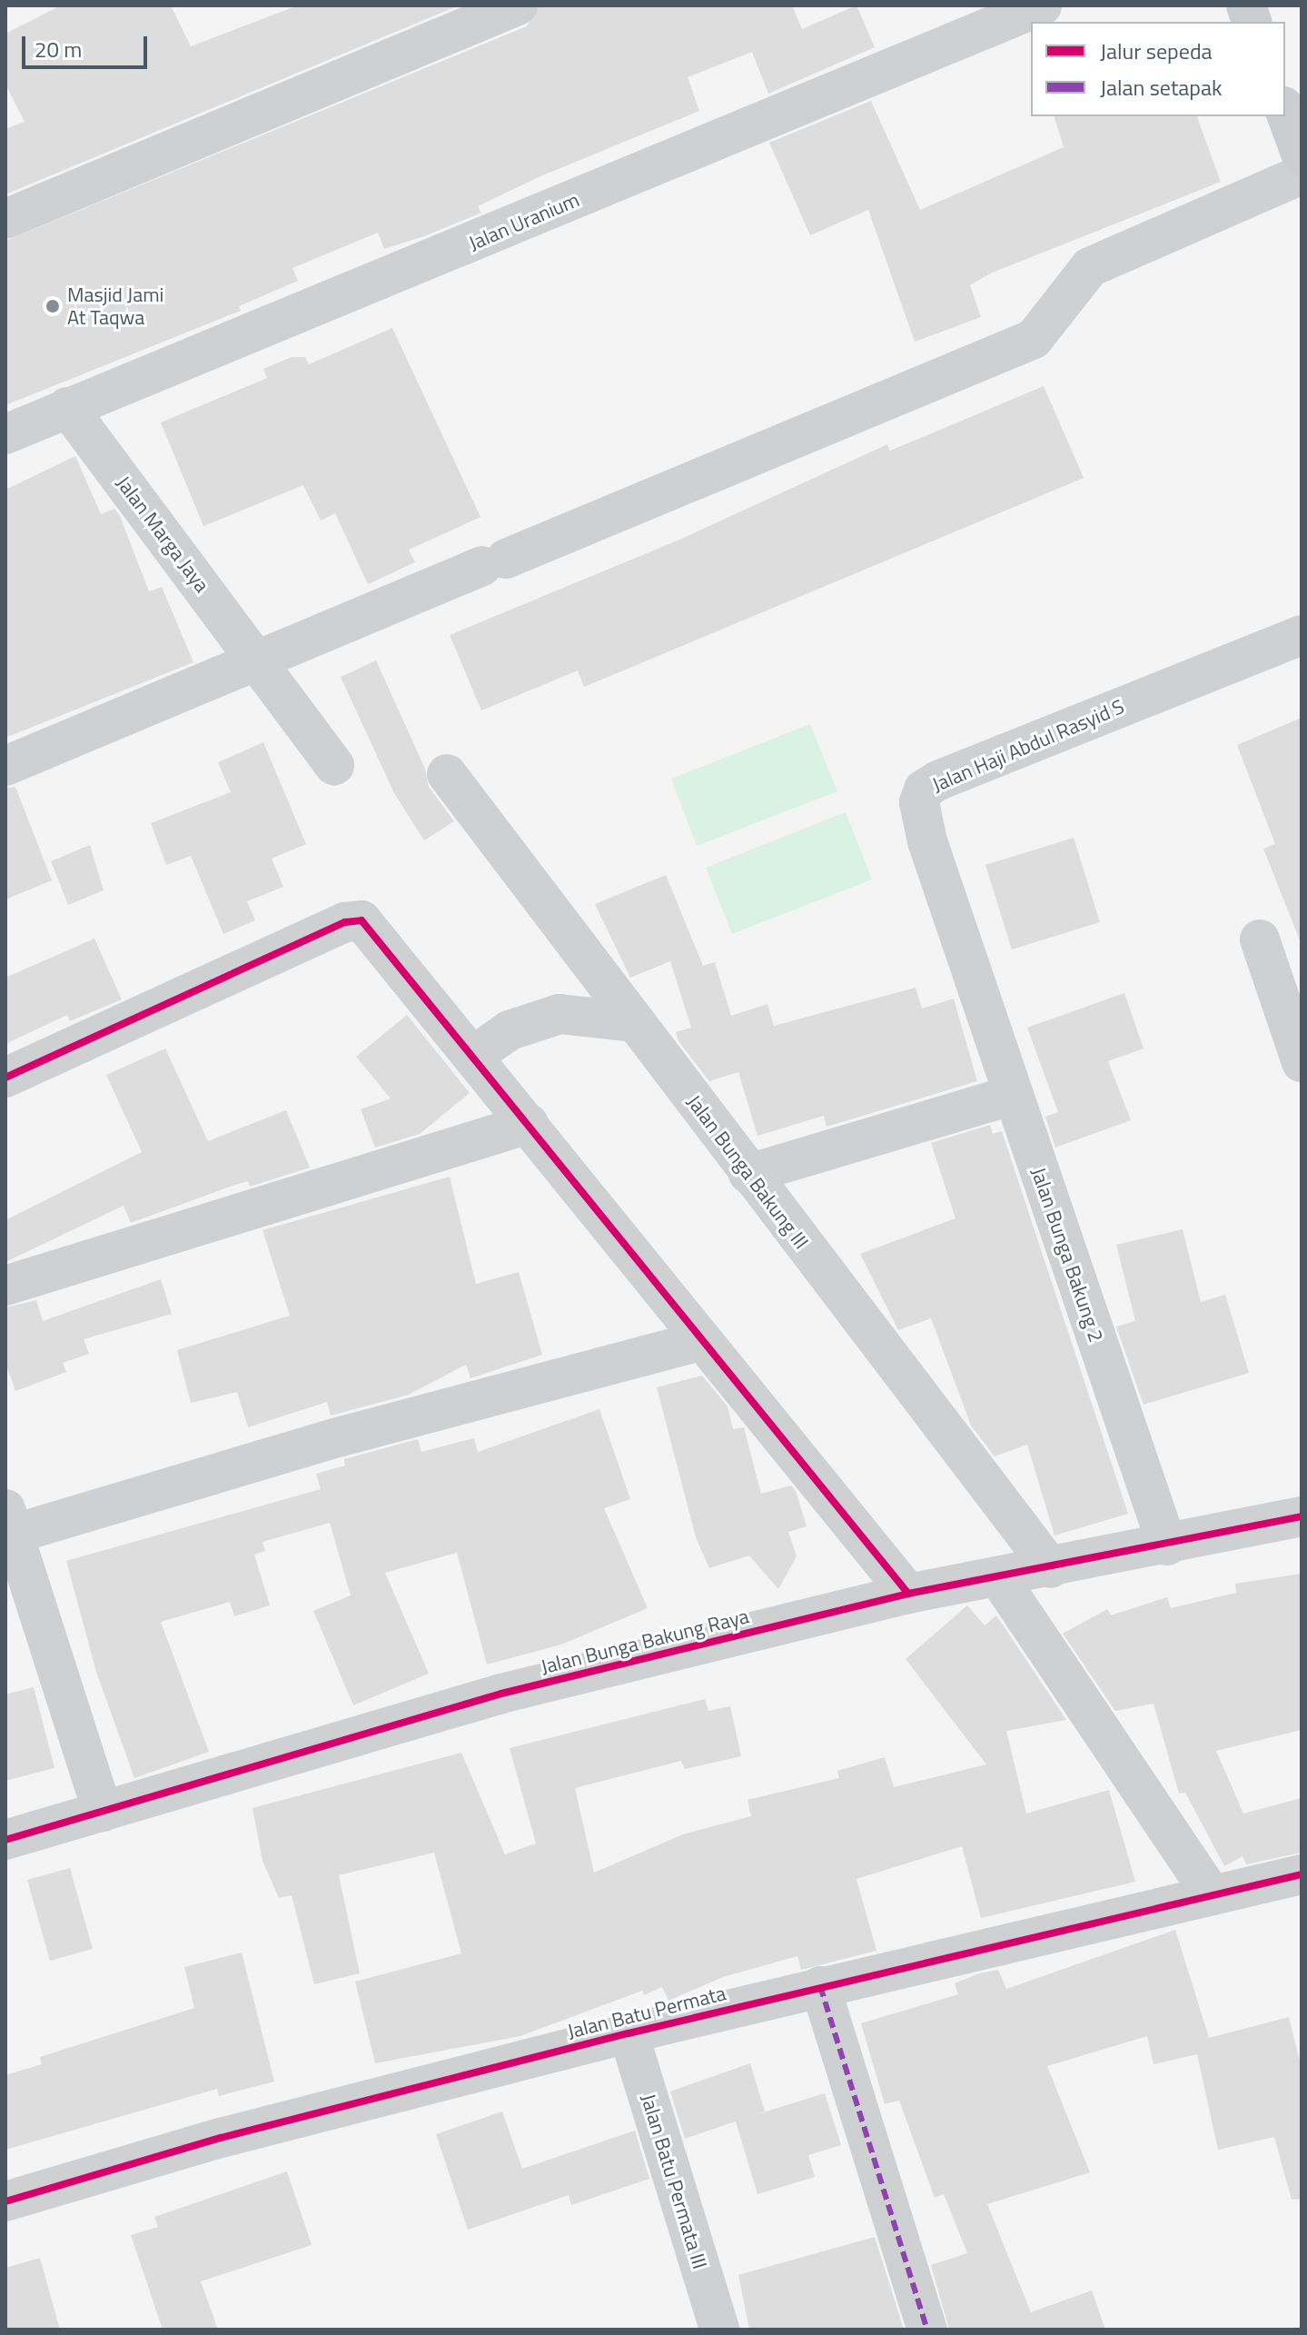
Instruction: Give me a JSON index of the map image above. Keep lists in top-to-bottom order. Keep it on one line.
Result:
{"streets":{"street":["Jalan Uranium","Jalan Marga Jaya","Jalan Haji Abdul Rasyid S","Jalan Bunga Bakung III","Jalan Bunga Bakung 2","Jalan Bunga Bakung Raya","Jalan Batu Permata","Jalan Batu Permata III"]},"crossings":[["Jalan Uranium","Jalan Marga Jaya"],["Jalan Haji Abdul Rasyid S","Jalan Bunga Bakung 2"],["Jalan Bunga Bakung III","Jalan Bunga Bakung Raya"],["Jalan Bunga Bakung 2","Jalan Bunga Bakung Raya"],["Jalan Batu Permata","Jalan Batu Permata III"]],"places":["Masjid Jami At Taqwa"],"legend":["Jalur sepeda","Jalan setapak"],"scale_bar":"20 m"}
